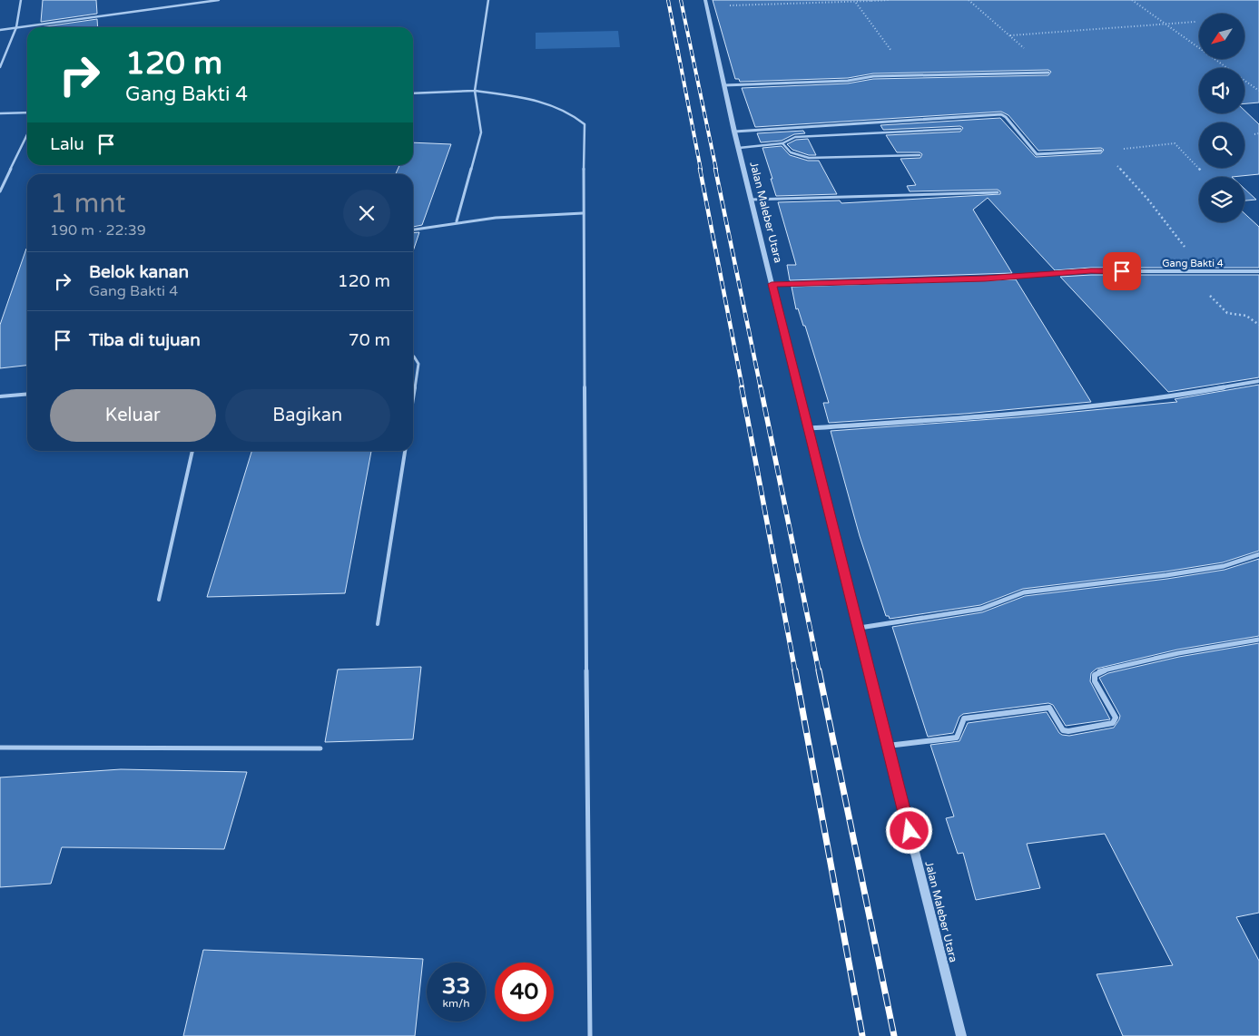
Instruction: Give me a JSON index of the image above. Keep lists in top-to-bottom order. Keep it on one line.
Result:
{"streets":{"street":["Jalan Maleber Utara","Gang Bakti 4"]},"crossings":[["Jalan Maleber Utara","Gang Bakti 4"]],"north":"bottom left","page":{"turn":["120 m","Gang Bakti 4"],"then":"Lalu","heading":["1 mnt","190 m · 22:39"],"list":[{"name":"Belok kanan","note":"Gang Bakti 4","value":"120 m"},{"name":"Tiba di tujuan","value":"70 m"}],"buttons":["Keluar","Bagikan"],"speed":"33 km/h","limit":"40"}}
